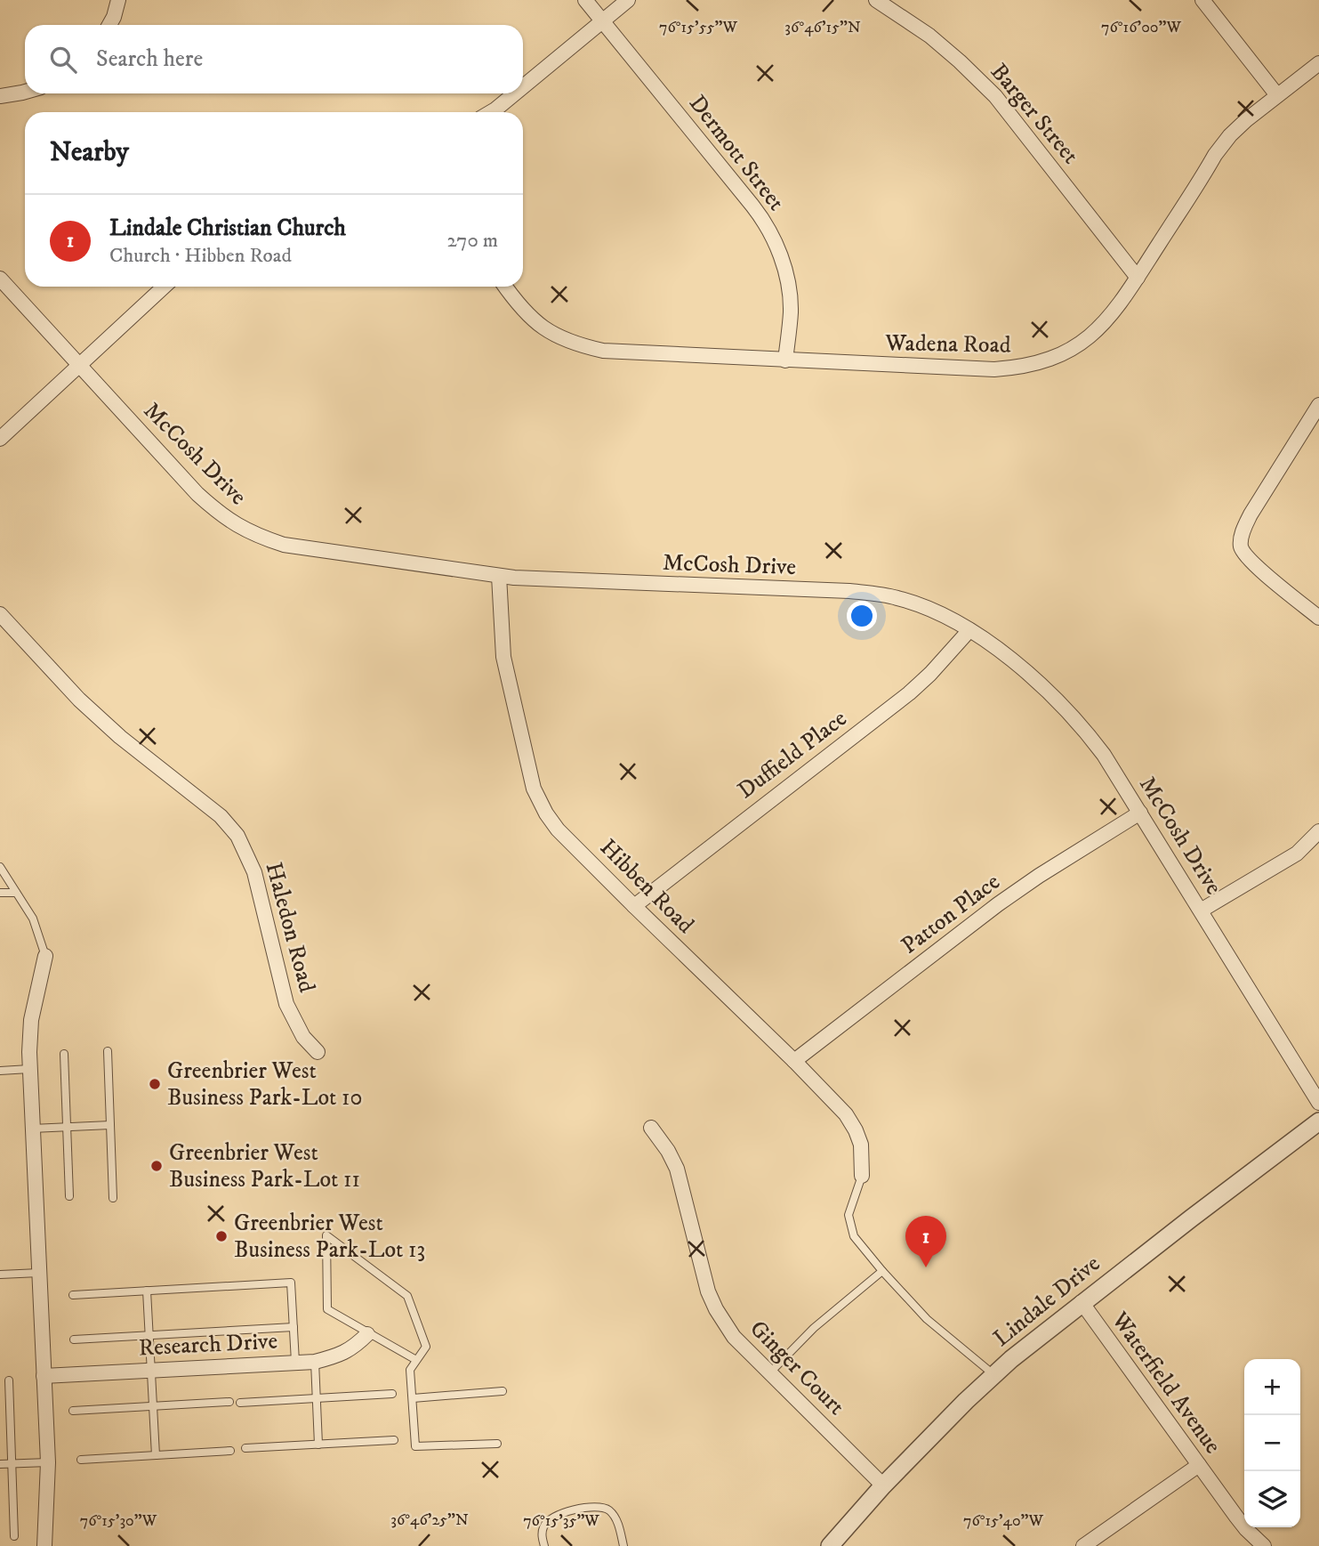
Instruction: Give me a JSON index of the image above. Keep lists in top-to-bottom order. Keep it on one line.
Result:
{"streets":{"street":["Barger Street","Dermott Street","Wadena Road","McCosh Drive","Duffield Place","Hibben Road","Patton Place","Haledon Road","Lindale Drive","Research Drive","Ginger Court","Waterfield Avenue"]},"crossings":[["Barger Street","Wadena Road"],["Dermott Street","Wadena Road"],["McCosh Drive","Duffield Place"],["McCosh Drive","Hibben Road"],["McCosh Drive","Patton Place"],["Duffield Place","Hibben Road"],["Hibben Road","Patton Place"],["Lindale Drive","Ginger Court"],["Lindale Drive","Waterfield Avenue"]],"places":["Greenbrier West Business Park-Lot 10","Greenbrier West Business Park-Lot 11","Greenbrier West Business Park-Lot 13"],"page":{"search":"Search here","heading":"Nearby","list":[{"mark":"1","name":"Lindale Christian Church","note":"Church · Hibben Road","value":"270 m"}],"pins":"1","map_buttons":["+","−"]},"coordinates":["76°15'55\"W","76°16'00\"W","36°46'15\"N","36°46'25\"N","76°15'30\"W","76°15'35\"W","76°15'40\"W"]}
